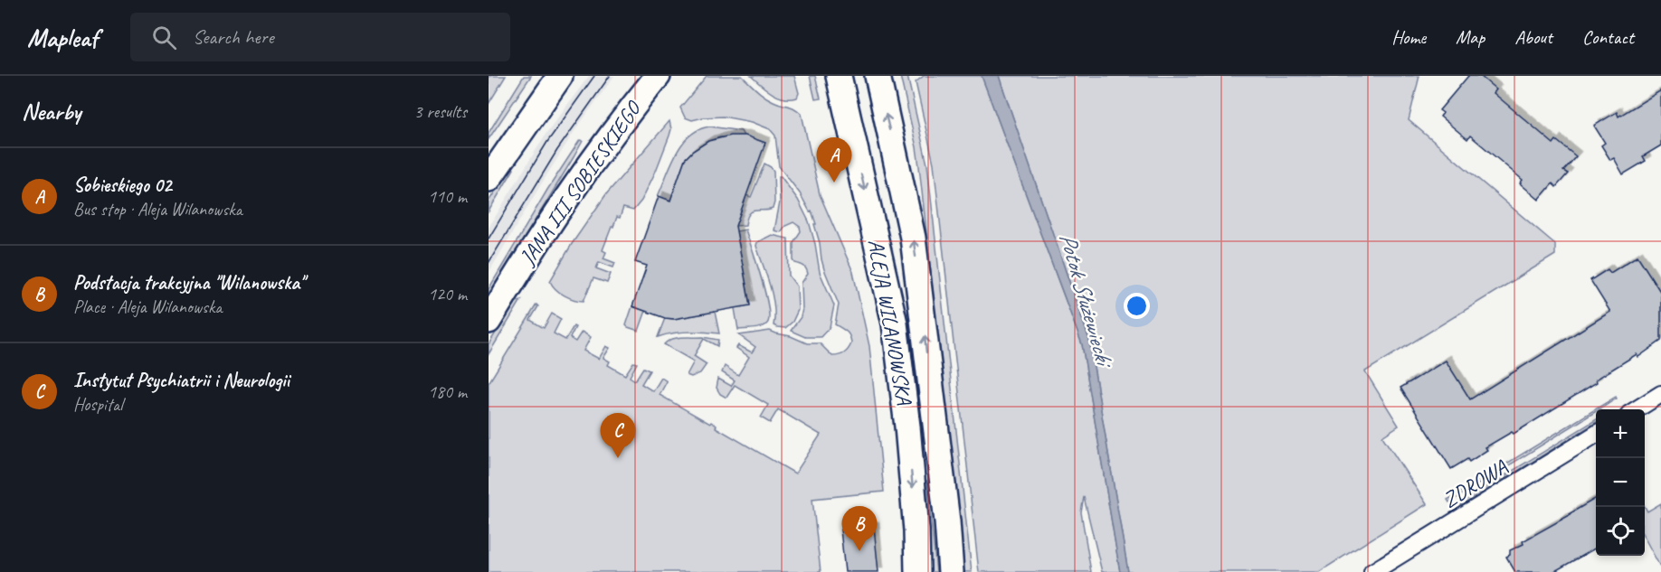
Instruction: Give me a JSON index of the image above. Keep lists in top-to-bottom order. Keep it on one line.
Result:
{"streets":{"main road":["JANA III SOBIESKIEGO","ALEJA WILANOWSKA"],"street":["ZDROWA"]},"water":["Potok Służewiecki"],"page":{"header":"Mapleaf","search":"Search here","nav":["Home","Map","About","Contact"],"heading":["Nearby","3 results"],"pins":["A","C","B"],"list":[{"mark":"A","name":"Sobieskiego 02","note":"Bus stop · Aleja Wilanowska","value":"110 m"},{"mark":"B","name":"Podstacja trakcyjna \"Wilanowska\"","note":"Place · Aleja Wilanowska","value":"120 m"},{"mark":"C","name":"Instytut Psychiatrii i Neurologii","note":"Hospital","value":"180 m"}],"map_buttons":["+","−"]}}
